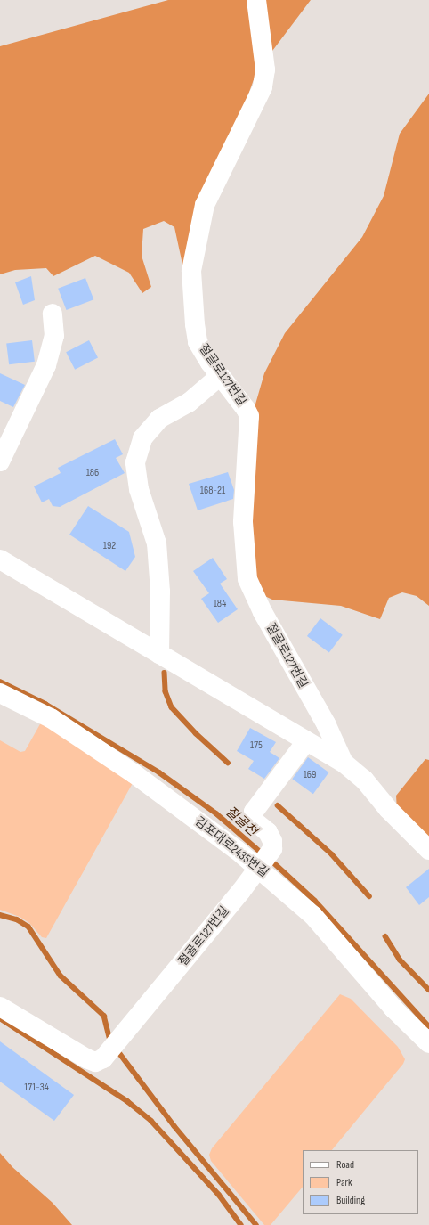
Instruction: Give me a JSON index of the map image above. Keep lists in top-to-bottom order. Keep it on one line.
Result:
{"streets":{"lane":["절골로127번길","김포대로2435번길"]},"crossings":[["절골로127번길","김포대로2435번길"]],"water":["절골천"],"house_numbers":["186","168-21","192","184","175","169","171-34"],"legend":["Road","Park","Building"]}
